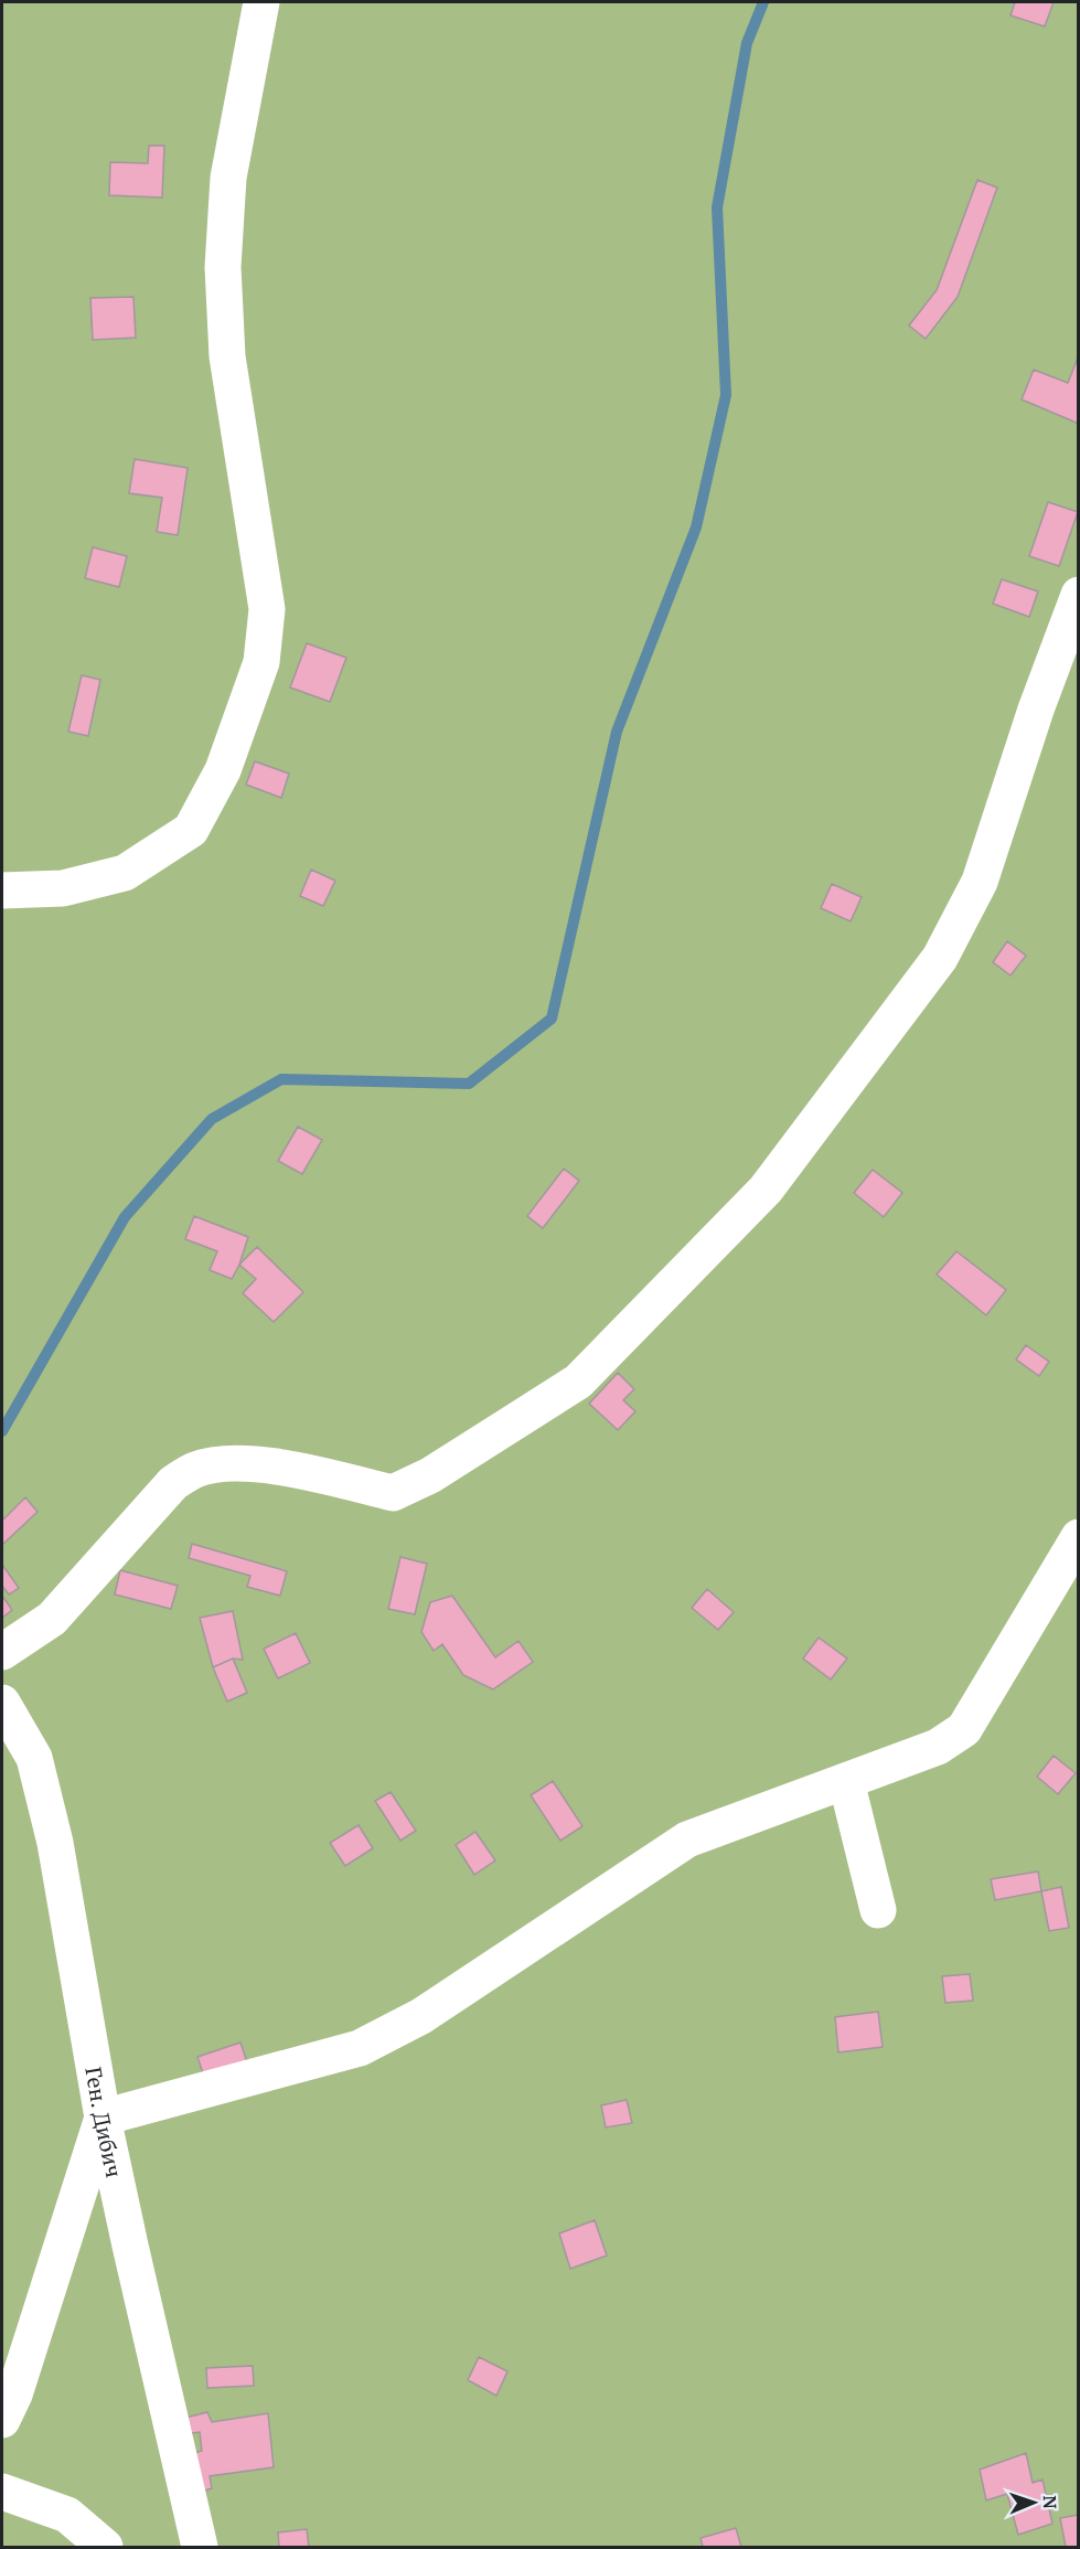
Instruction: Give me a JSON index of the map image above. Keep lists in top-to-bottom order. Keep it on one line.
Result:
{"streets":{"street":["Ген. Дибич"]},"north":"right"}
